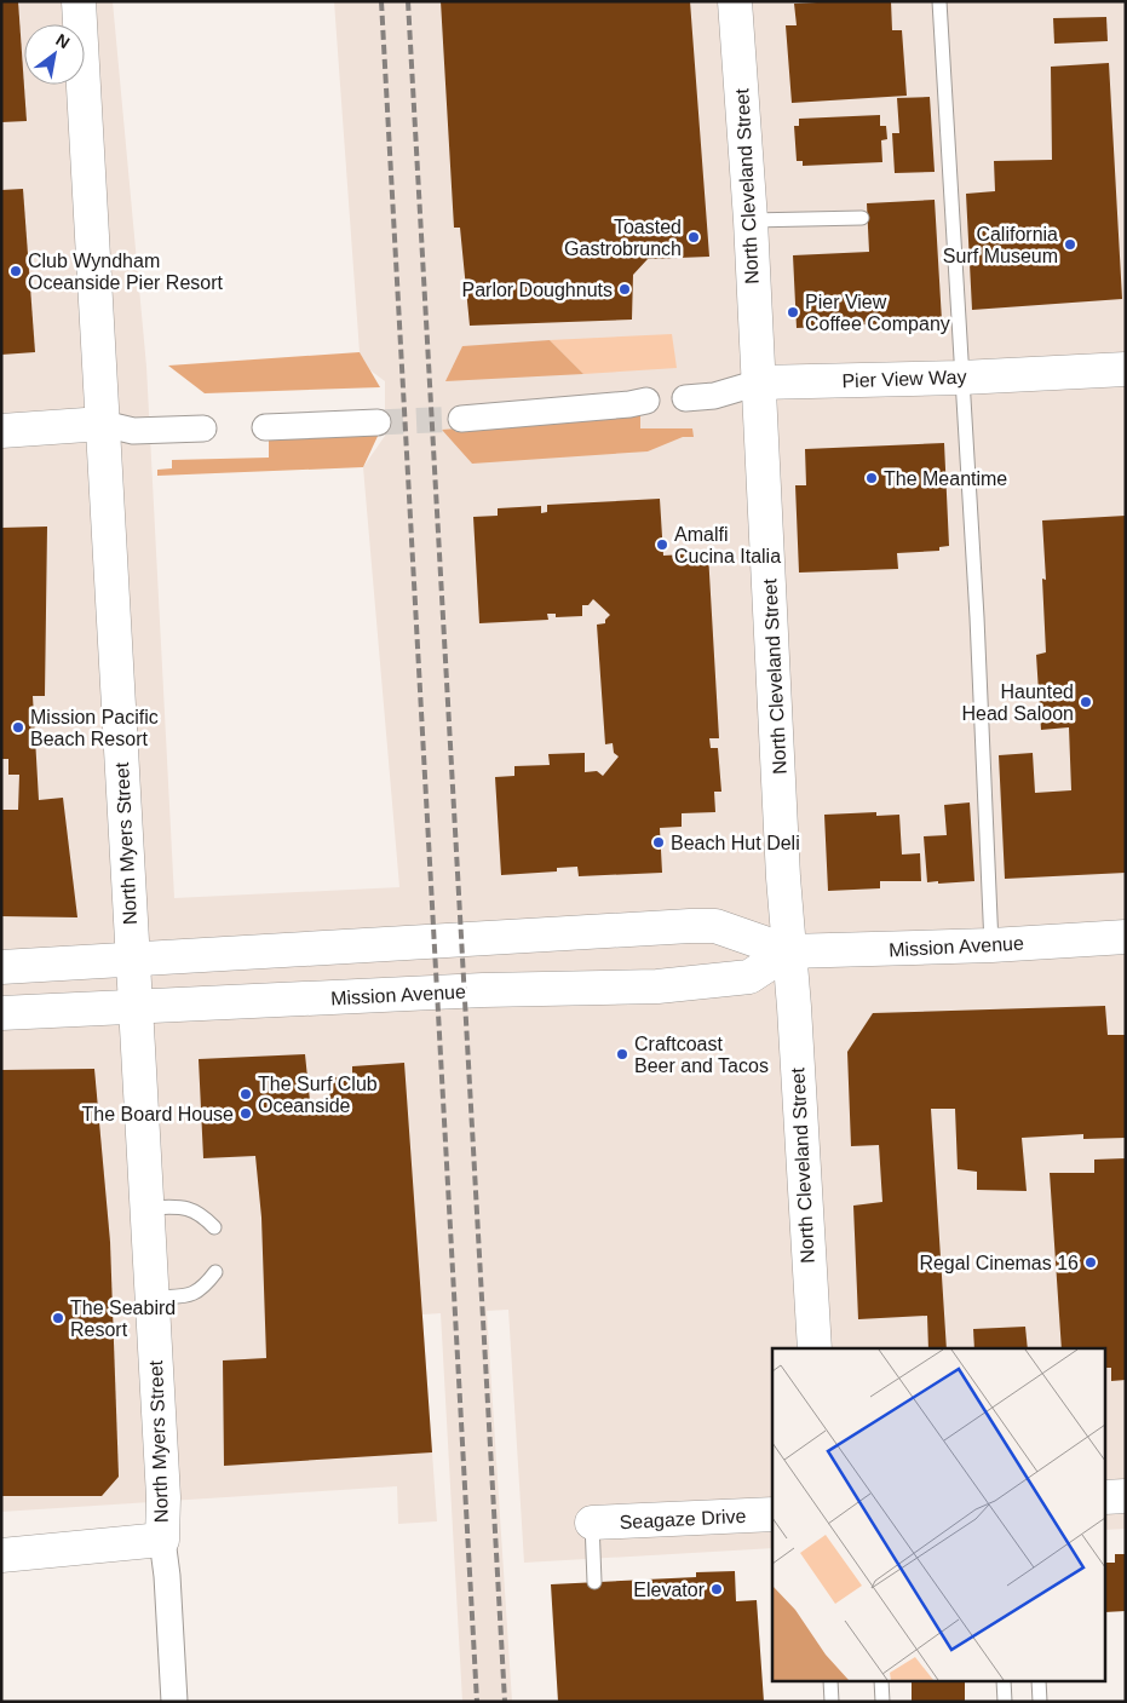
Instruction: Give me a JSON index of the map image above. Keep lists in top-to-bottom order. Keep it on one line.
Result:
{"streets":{"street":["North Cleveland Street","Pier View Way","North Myers Street","Mission Avenue","Seagaze Drive"]},"crossings":[["North Cleveland Street","Pier View Way"],["North Cleveland Street","Mission Avenue"],["North Myers Street","Mission Avenue"]],"places":["Toasted Gastrobrunch","California Surf Museum","Club Wyndham Oceanside Pier Resort","Parlor Doughnuts","Pier View Coffee Company","The Meantime","Amalfi Cucina Italia","Haunted Head Saloon","Mission Pacific Beach Resort","Beach Hut Deli","Craftcoast Beer and Tacos","The Surf Club Oceanside","The Board House","Regal Cinemas 16","The Seabird Resort","Elevator"],"north":"top right"}
